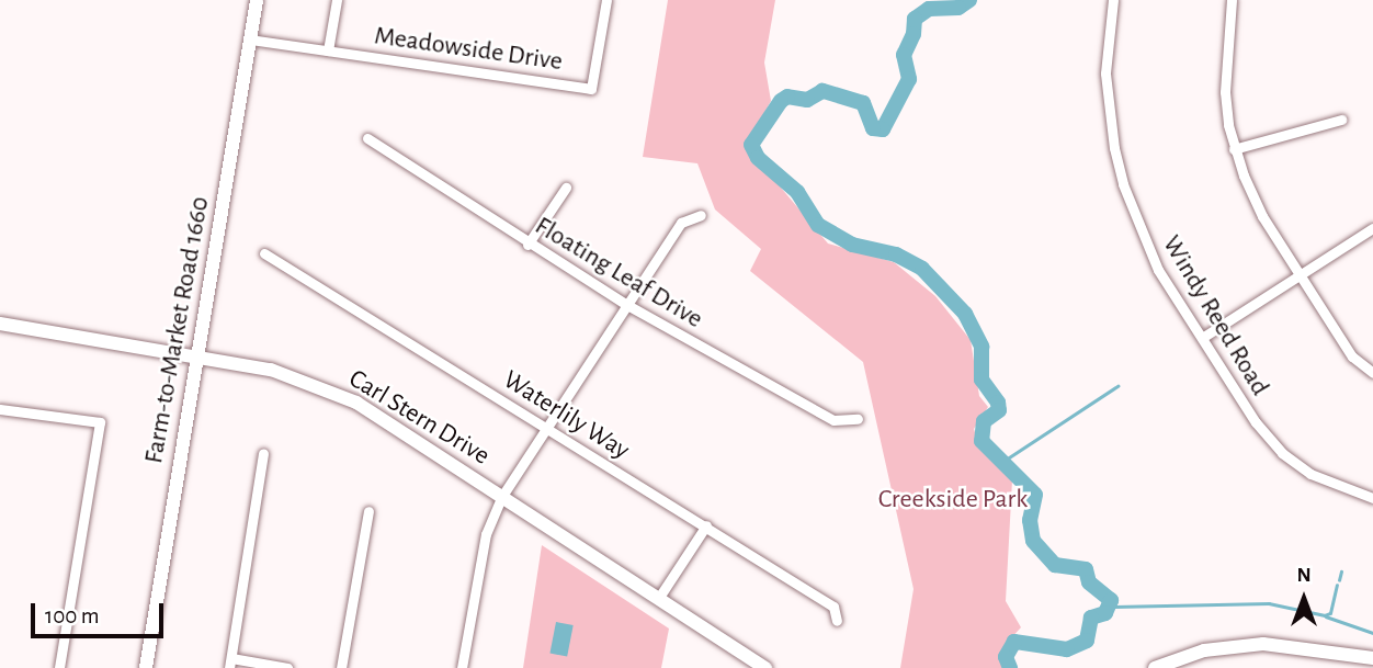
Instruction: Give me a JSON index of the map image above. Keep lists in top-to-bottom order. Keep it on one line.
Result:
{"streets":{"street":["Meadowside Drive","Floating Leaf Drive","Windy Reed Road","Farm-to-Market Road 1660","Waterlily Way","Carl Stern Drive"]},"crossings":[["Meadowside Drive","Farm-to-Market Road 1660"],["Farm-to-Market Road 1660","Carl Stern Drive"]],"parks":["Creekside Park"],"scale_bar":"100 m","north":"top"}
